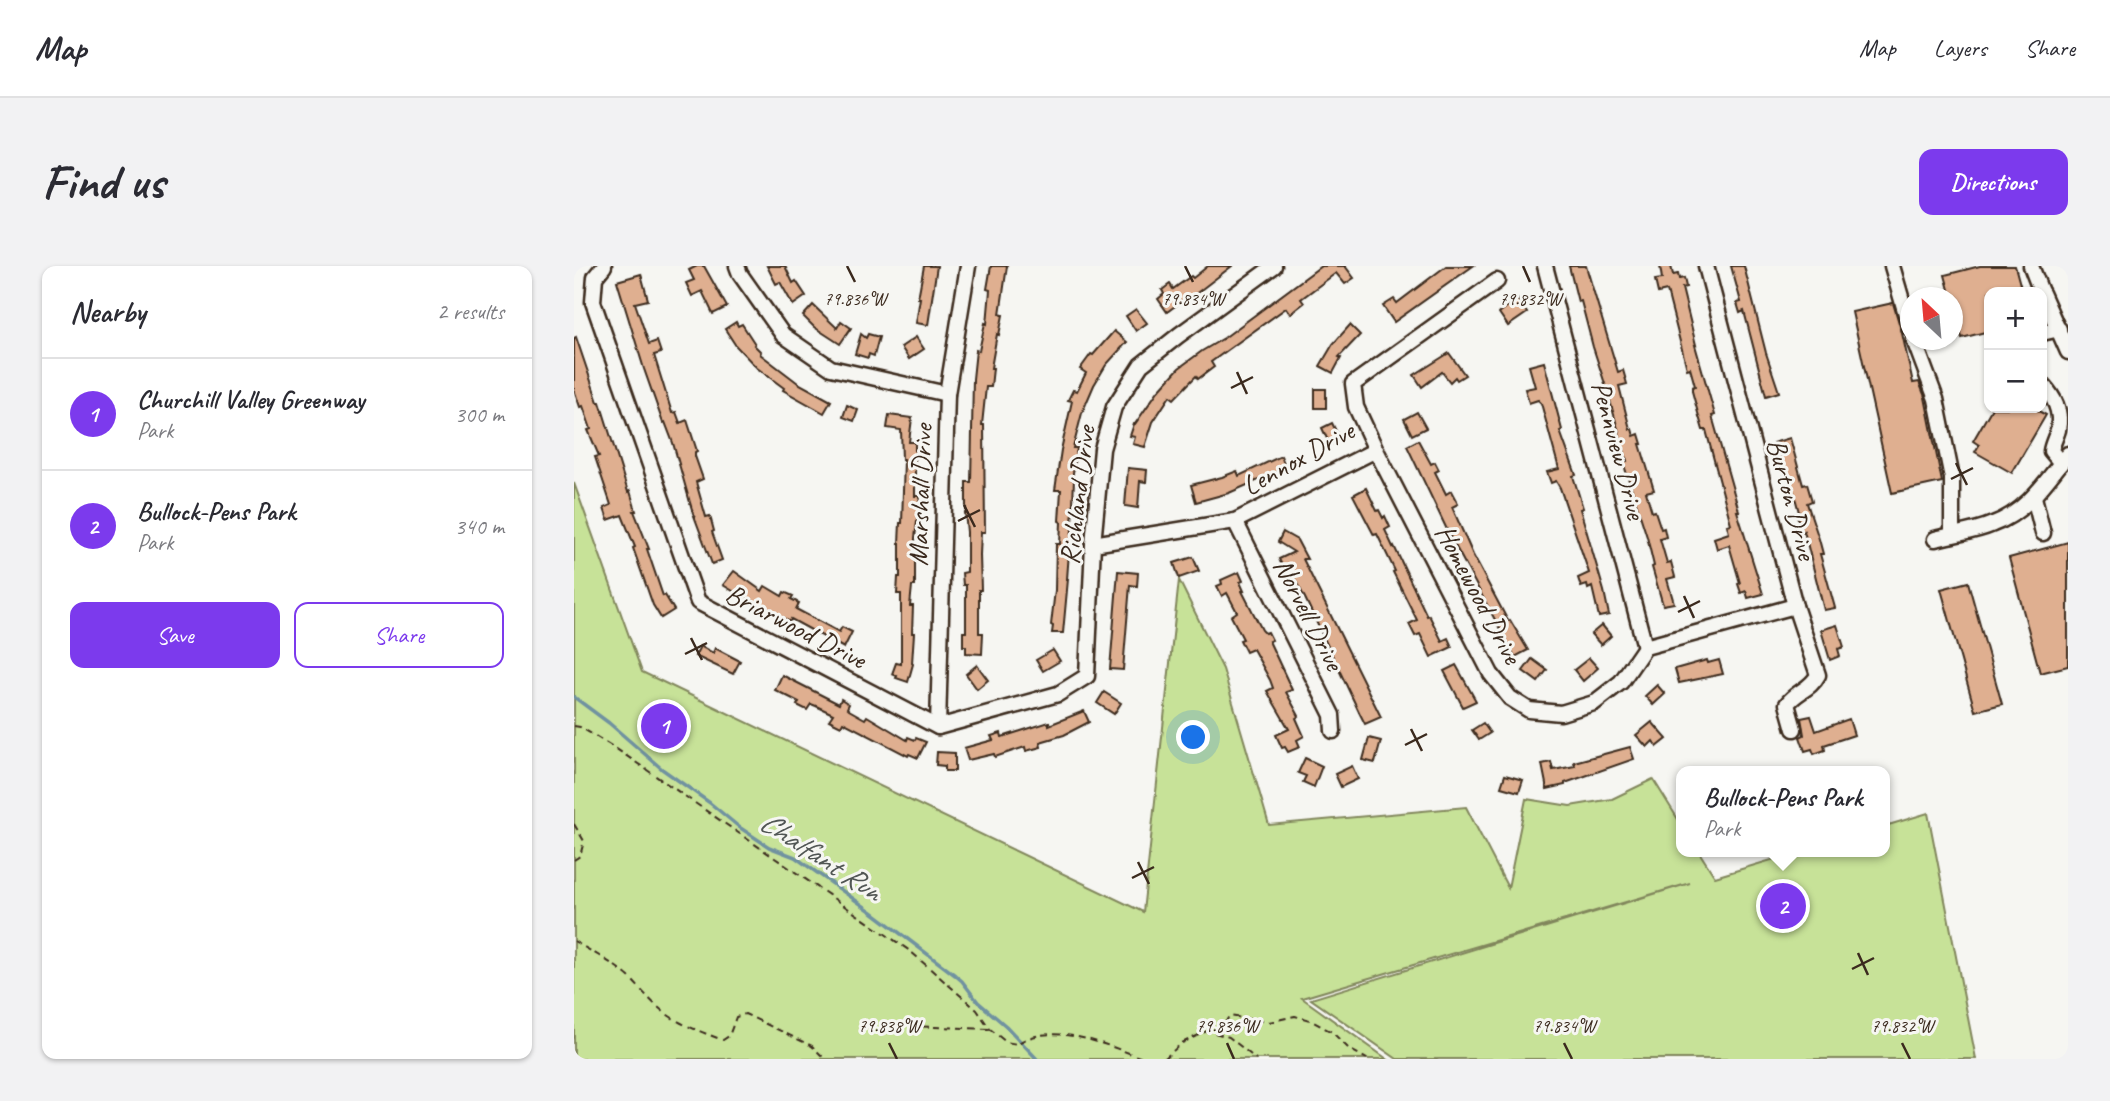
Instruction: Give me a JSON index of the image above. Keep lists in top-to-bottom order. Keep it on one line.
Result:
{"streets":{"street":["Pennview Drive","Lennox Drive","Marshall Drive","Richland Drive","Burton Drive","Homewood Drive","Norvell Drive","Briarwood Drive"]},"crossings":[["Pennview Drive","Homewood Drive"],["Lennox Drive","Richland Drive"],["Lennox Drive","Homewood Drive"],["Lennox Drive","Norvell Drive"],["Marshall Drive","Richland Drive"],["Marshall Drive","Briarwood Drive"],["Richland Drive","Briarwood Drive"]],"water":["Chalfant Run"],"north":"top left","page":{"header":"Map","nav":["Map","Layers","Share"],"buttons":["Directions",["Save","Share"]],"title":"Find us","heading":["Nearby","2 results"],"map_buttons":["+","−"],"list":[{"mark":"1","name":"Churchill Valley Greenway","note":"Park","value":"300 m"},{"mark":"2","name":"Bullock-Pens Park","note":"Park","value":"340 m"}],"pins":["1","2"],"popup":["Bullock-Pens Park","Park"]},"coordinates":["79.836°W","79.834°W","79.832°W","79.838°W"]}
